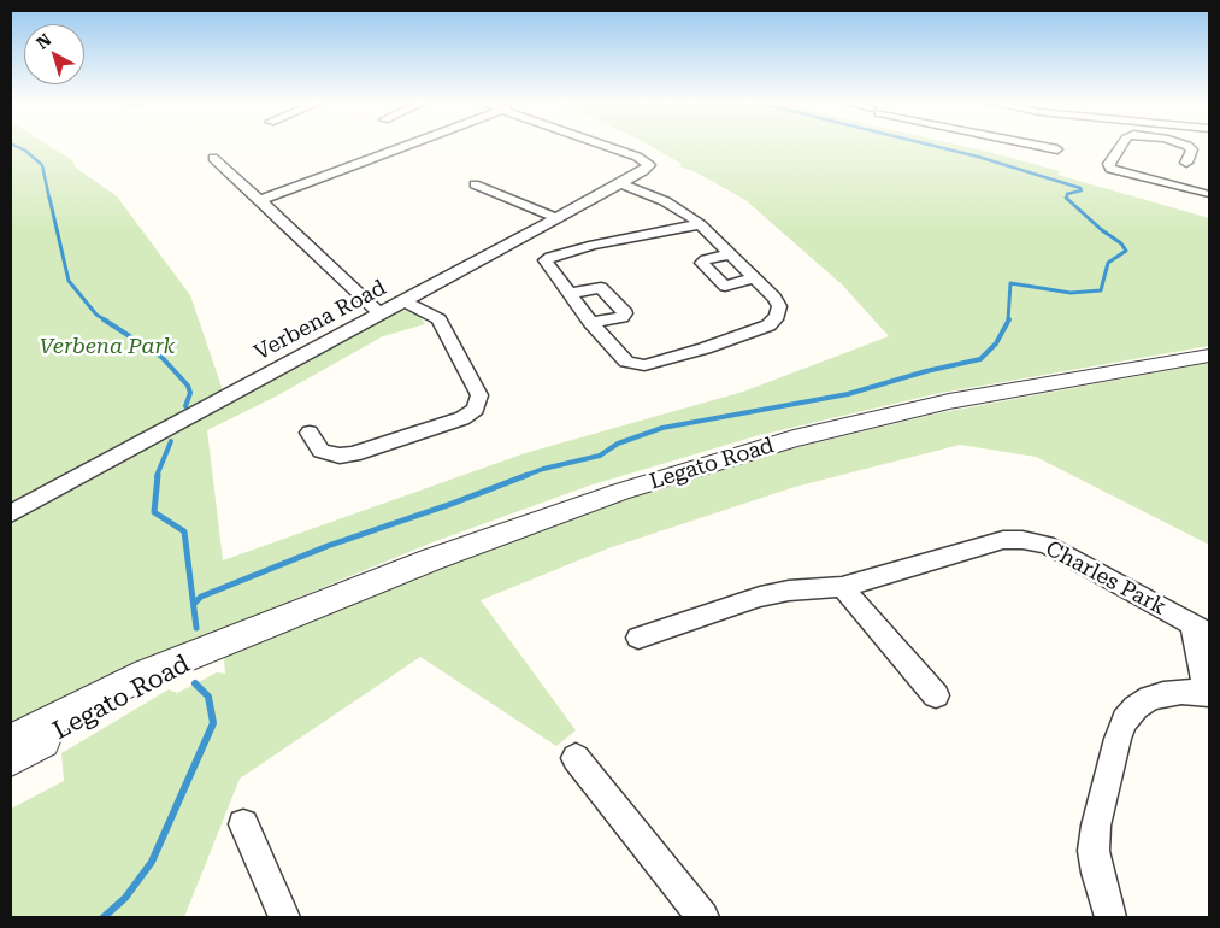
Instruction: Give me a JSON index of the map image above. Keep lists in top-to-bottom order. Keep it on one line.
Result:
{"streets":{"street":["Verbena Road","Legato Road","Charles Park"]},"parks":["Verbena Park"],"north":"top left"}
